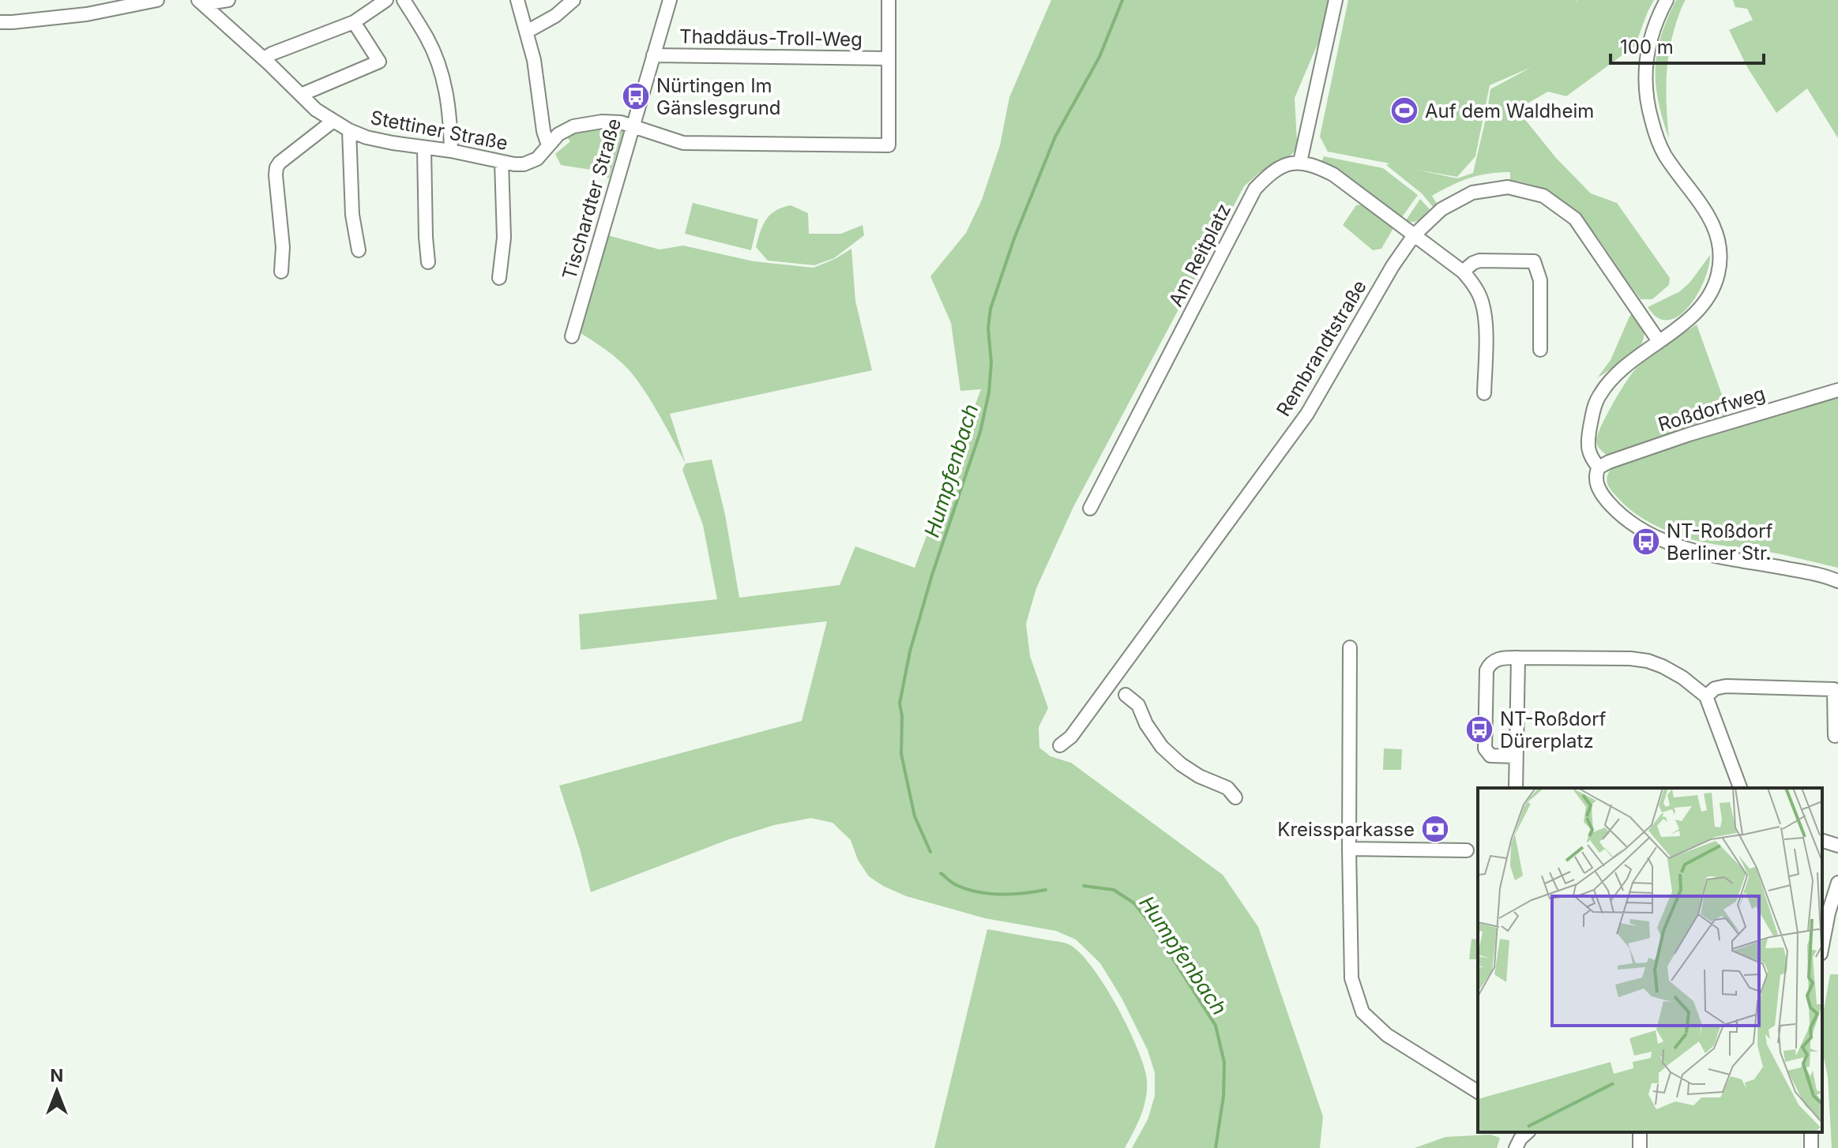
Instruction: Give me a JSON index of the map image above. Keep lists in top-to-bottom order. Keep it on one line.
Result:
{"streets":{"street":["Thaddäus-Troll-Weg","Stettiner Straße","Tischardter Straße","Am Reitplatz","Rembrandtstraße","Roßdorfweg"]},"crossings":[["Thaddäus-Troll-Weg","Stettiner Straße"],["Thaddäus-Troll-Weg","Tischardter Straße"],["Stettiner Straße","Tischardter Straße"]],"water":["Humpfenbach"],"places":{"bus stop":["Nürtingen Im Gänslesgrund","NT-Roßdorf Berliner Str.","NT-Roßdorf Dürerplatz"],"sports":["Auf dem Waldheim"],"bank":["Kreissparkasse"]},"scale_bar":"100 m","north":"top"}
